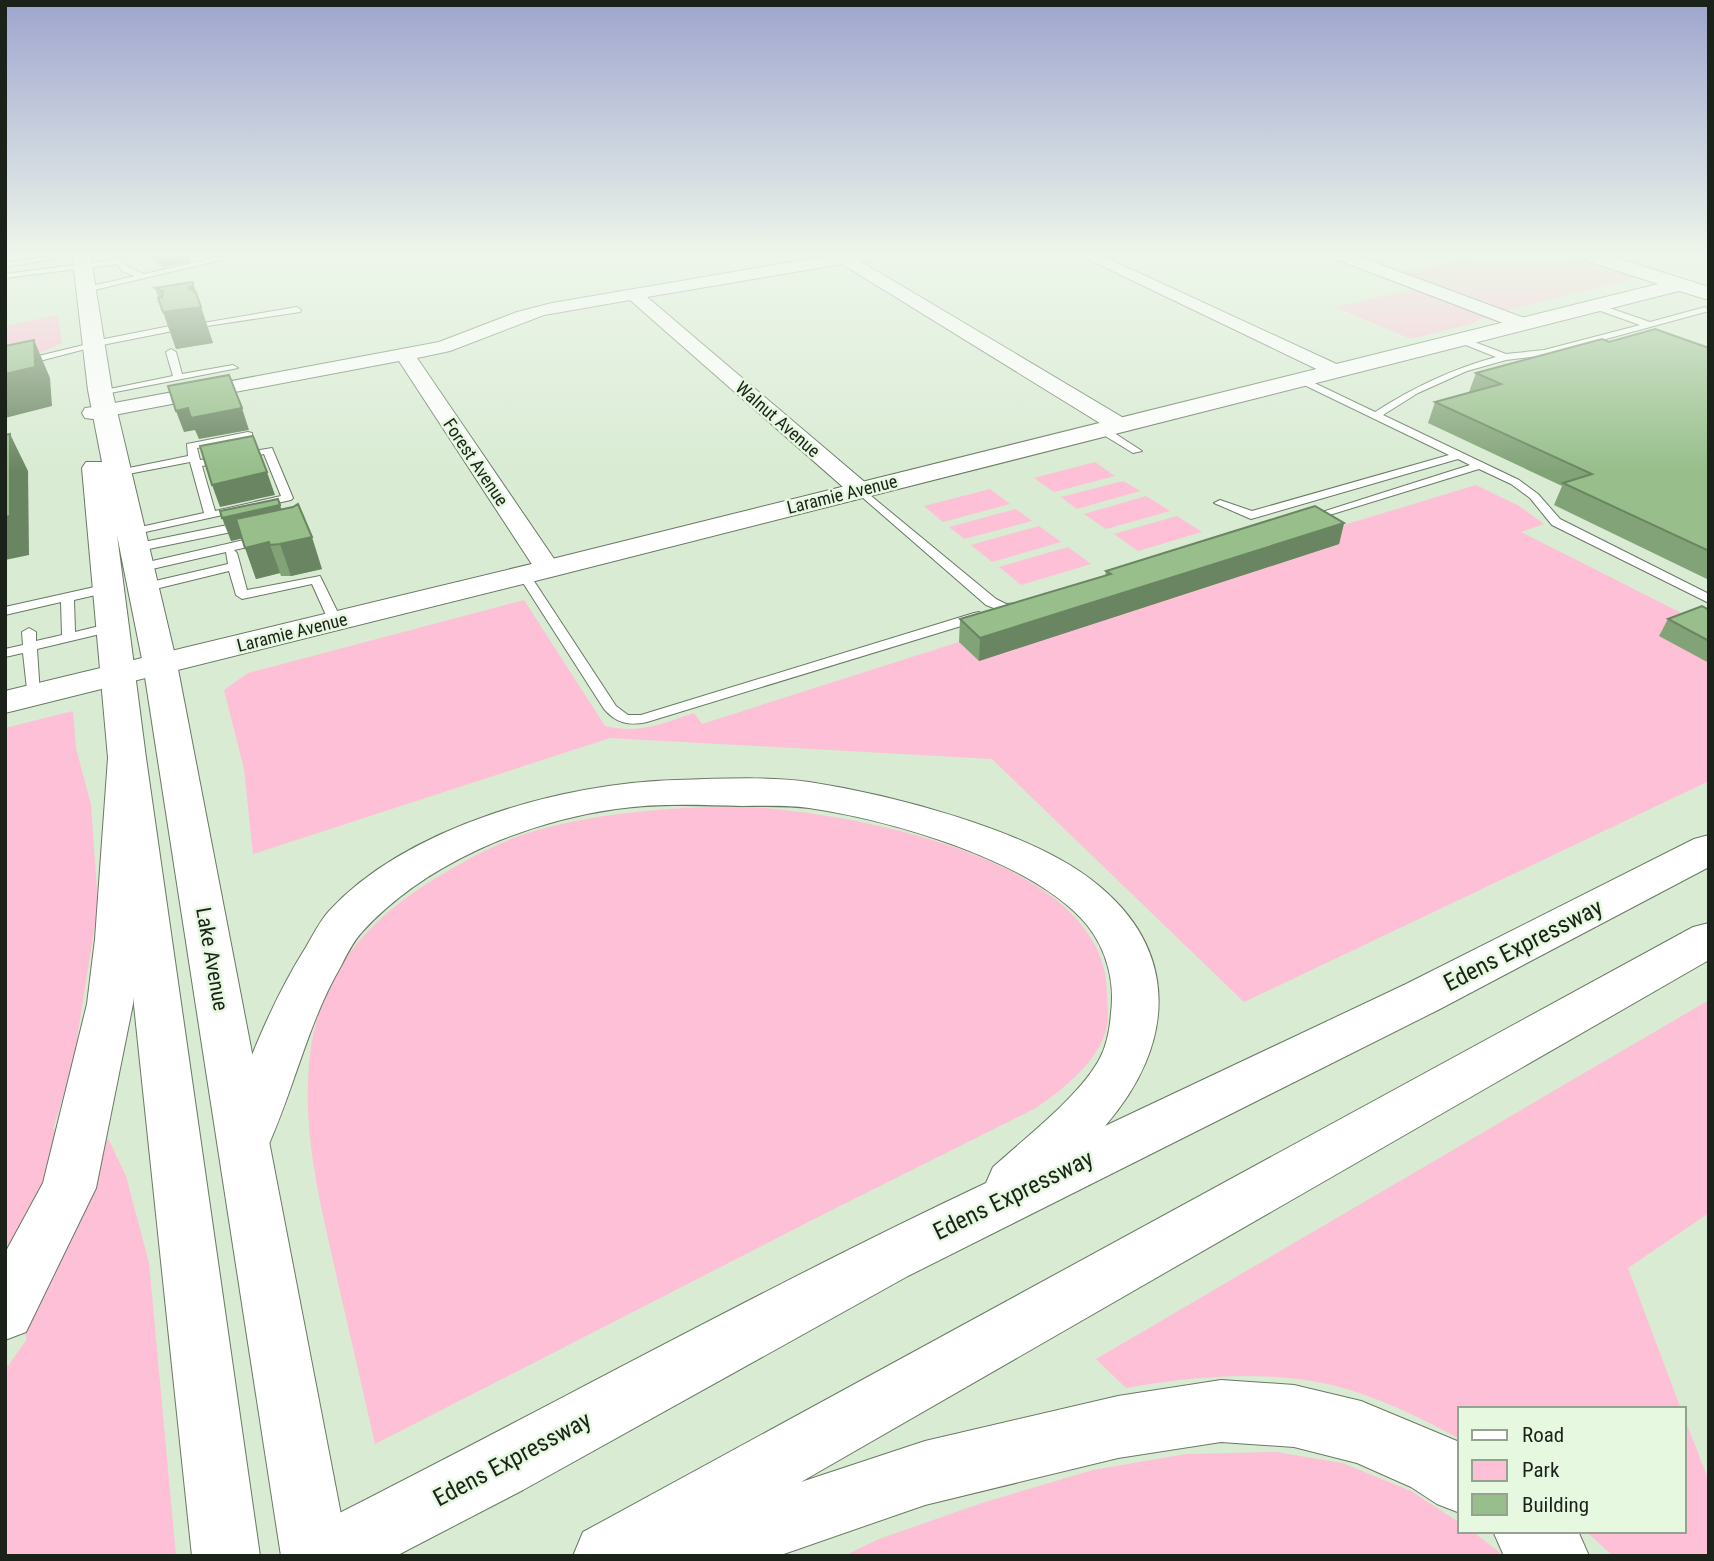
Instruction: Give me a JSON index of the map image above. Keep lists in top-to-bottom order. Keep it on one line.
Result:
{"streets":{"main road":["Laramie Avenue","Edens Expressway","Lake Avenue"],"street":["Walnut Avenue","Forest Avenue"]},"crossings":[["Walnut Avenue","Laramie Avenue"],["Forest Avenue","Laramie Avenue"],["Laramie Avenue","Lake Avenue"]],"legend":["Road","Park","Building"]}
